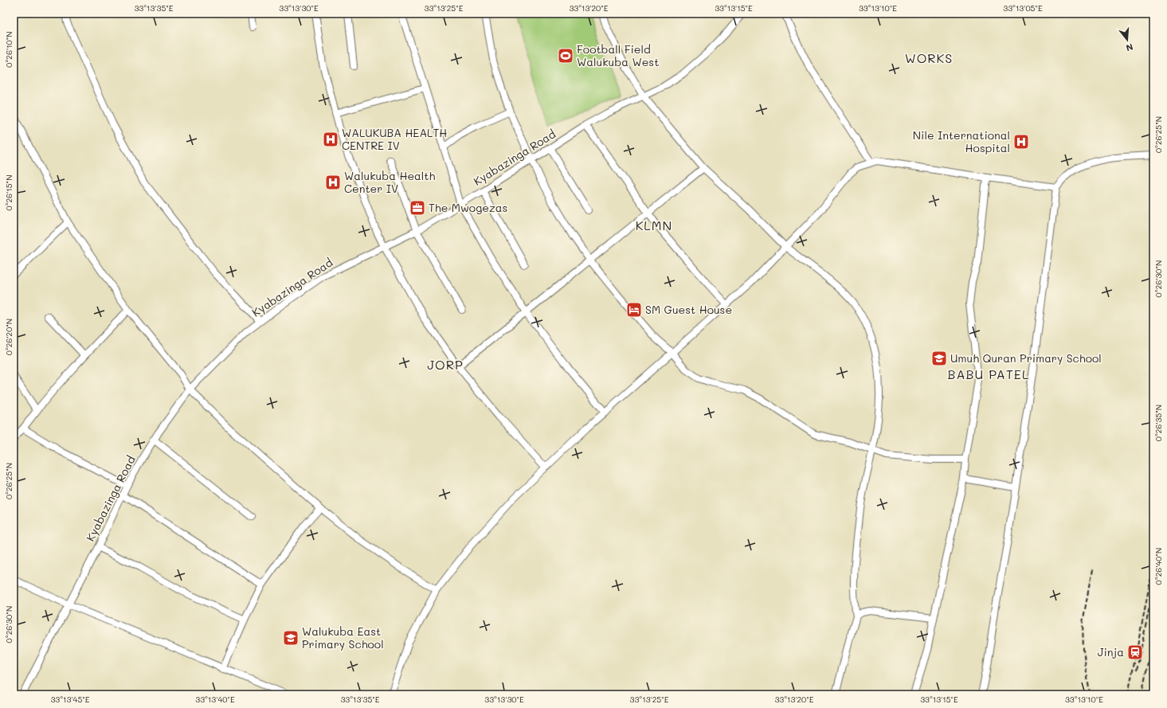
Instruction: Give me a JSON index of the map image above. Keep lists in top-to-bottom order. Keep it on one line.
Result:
{"streets":{"street":["Kyabazinga Road"]},"districts":["WORKS","KLMN","JORP","BABU PATEL"],"places":{"sports":["Football Field Walukuba West"],"hospital":["WALUKUBA HEALTH CENTRE IV","Nile International Hospital","Walukuba Health Center IV"],"office":["The Mwogezas"],"hotel":["SM Guest House"],"school or university":["Umuh Quran Primary School","Walukuba East Primary School"],"station":["Jinja"]},"north":"bottom","coordinates":["33°13'35\"E","33°13'30\"E","33°13'25\"E","33°13'20\"E","33°13'15\"E","33°13'10\"E","33°13'05\"E","0°26'10\"N","0°26'25\"N","0°26'15\"N","0°26'30\"N","0°26'20\"N","0°26'35\"N","0°26'40\"N","33°13'45\"E","33°13'40\"E"]}
